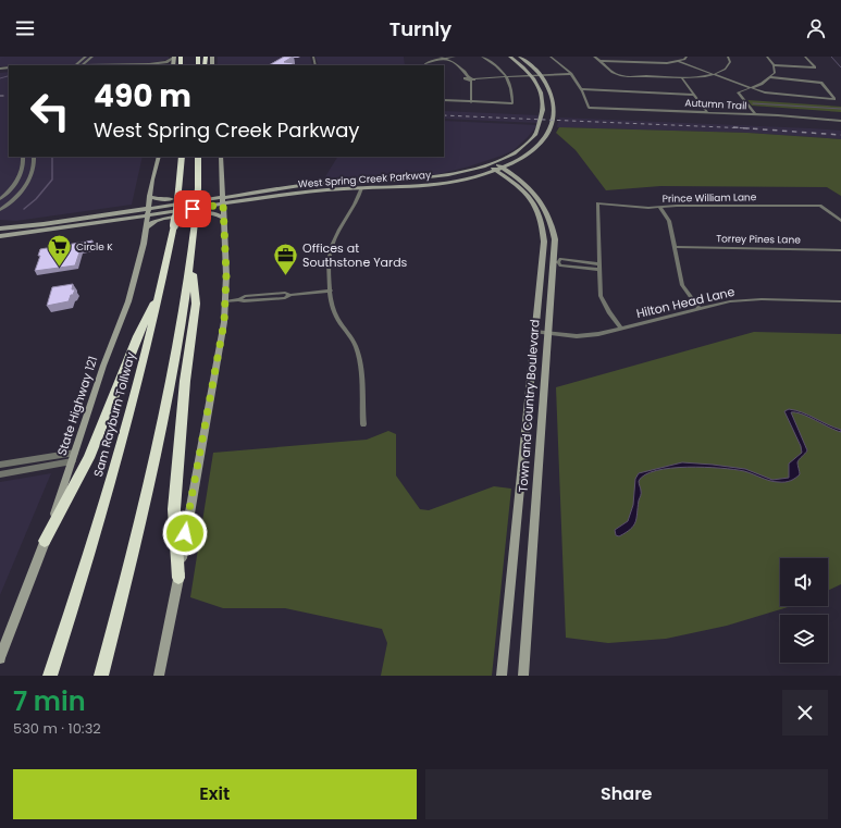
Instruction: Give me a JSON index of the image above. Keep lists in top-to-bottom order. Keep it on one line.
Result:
{"streets":{"highway":["Sam Rayburn Tollway"],"main road":["West Spring Creek Parkway","State Highway 121","Town and Country Boulevard"],"street":["Autumn Trail","Prince William Lane","Torrey Pines Lane","Hilton Head Lane"]},"crossings":[["West Spring Creek Parkway","State Highway 121"],["West Spring Creek Parkway","Town and Country Boulevard"],["Hilton Head Lane","Town and Country Boulevard"]],"places":{"supermarket":["Circle K"],"office":["Offices at Southstone Yards"]},"page":{"header":"Turnly","turn":["490 m","West Spring Creek Parkway"],"heading":["7 min","530 m · 10:32"],"buttons":["Exit","Share"]}}
